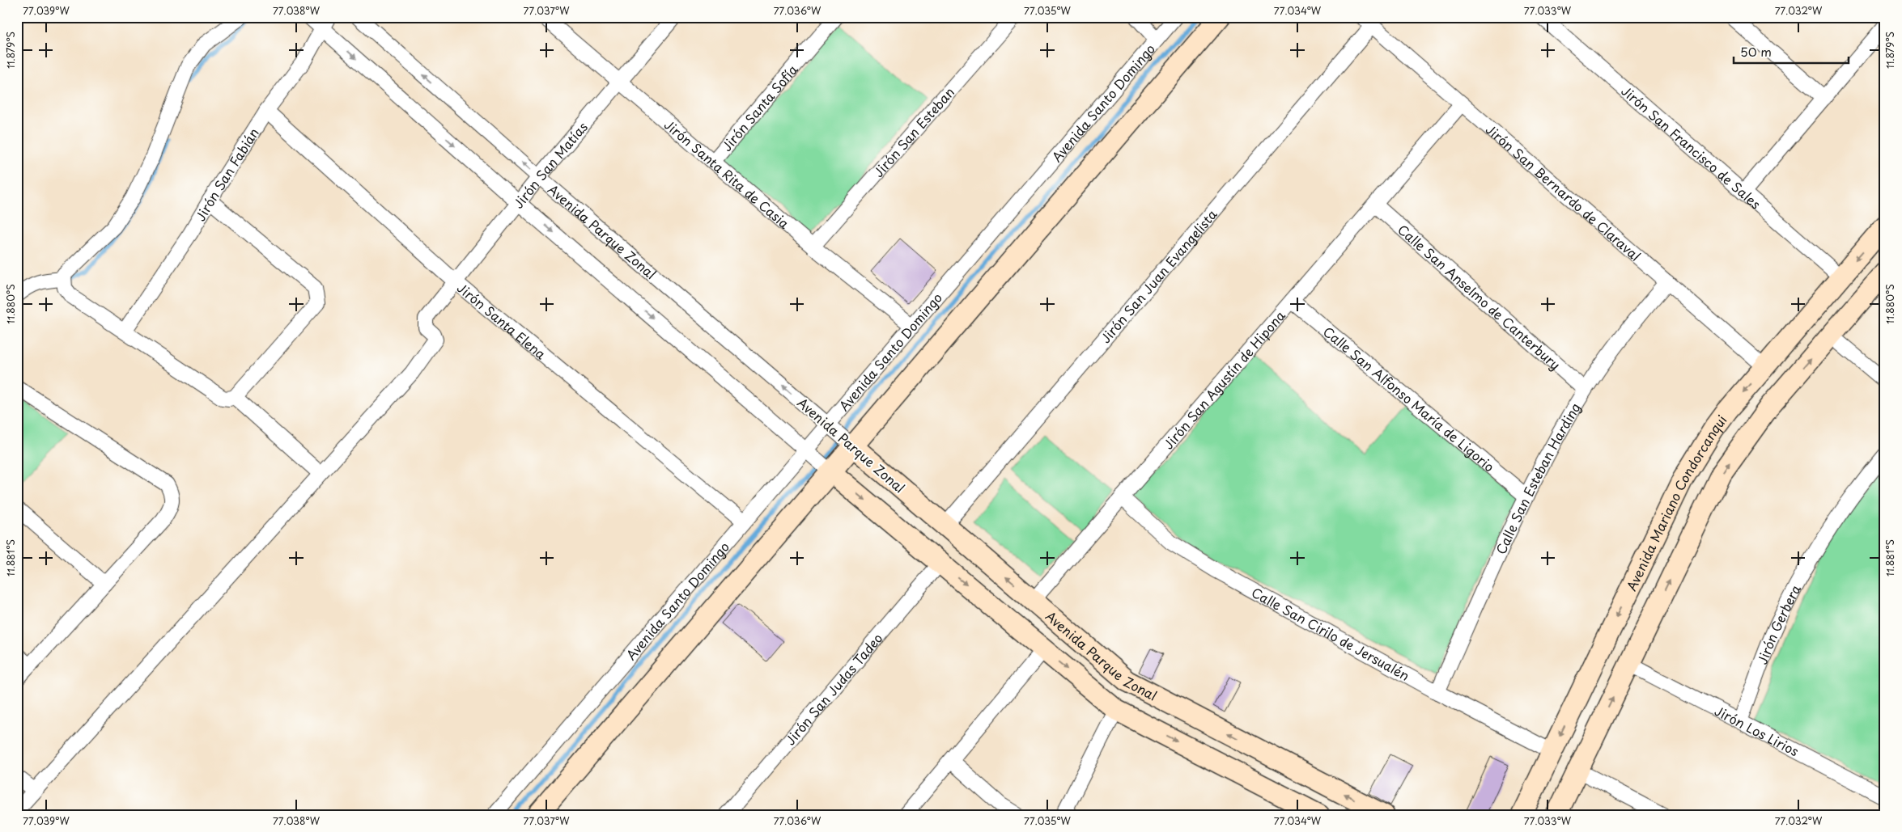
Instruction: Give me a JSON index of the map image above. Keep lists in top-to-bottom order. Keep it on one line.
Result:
{"streets":{"main road":["Avenida Parque Zonal","Avenida Mariano Condorcanqui"],"street":["Avenida Santo Domingo","Jirón Santa Sofía","Jirón San Esteban","Jirón San Francisco de Sales","Jirón San Matías","Jirón Santa Rita de Casia","Jirón San Fabián","Jirón San Bernardo de Claraval","Jirón San Juan Evangelista","Calle San Anselmo de Canterbury","Jirón Santa Elena","Jirón San Agustín de Hipona","Calle San Alfonso María de Ligorio","Calle San Esteban Harding","Jirón Gerbera","Calle San Cirilo de Jersualén","Jirón San Judas Tadeo","Jirón Los Lirios"]},"crossings":[["Avenida Santo Domingo","Jirón Santa Rita de Casia"],["Avenida Santo Domingo","Avenida Parque Zonal"],["Avenida Santo Domingo","Jirón Santa Elena"],["Jirón Santa Sofía","Jirón Santa Rita de Casia"],["Jirón San Esteban","Jirón Santa Rita de Casia"],["Jirón San Francisco de Sales","Avenida Mariano Condorcanqui"],["Jirón San Matías","Jirón Santa Rita de Casia"],["Jirón San Matías","Avenida Parque Zonal"],["Jirón San Matías","Jirón Santa Elena"],["Jirón San Fabián","Jirón Santa Elena"],["Jirón San Bernardo de Claraval","Jirón San Juan Evangelista"],["Jirón San Bernardo de Claraval","Jirón San Agustín de Hipona"],["Jirón San Bernardo de Claraval","Calle San Esteban Harding"],["Jirón San Bernardo de Claraval","Avenida Mariano Condorcanqui"],["Avenida Parque Zonal","Jirón San Juan Evangelista"],["Avenida Parque Zonal","Jirón San Agustín de Hipona"],["Calle San Anselmo de Canterbury","Jirón San Agustín de Hipona"],["Calle San Anselmo de Canterbury","Calle San Esteban Harding"],["Jirón San Agustín de Hipona","Calle San Alfonso María de Ligorio"],["Jirón San Agustín de Hipona","Calle San Cirilo de Jersualén"],["Calle San Alfonso María de Ligorio","Calle San Esteban Harding"],["Calle San Esteban Harding","Calle San Cirilo de Jersualén"],["Avenida Mariano Condorcanqui","Calle San Cirilo de Jersualén"],["Avenida Mariano Condorcanqui","Jirón Los Lirios"],["Jirón Gerbera","Jirón Los Lirios"]],"scale_bar":"50 m","coordinates":["77.039°W","77.038°W","77.037°W","77.036°W","77.035°W","77.034°W","77.033°W","77.032°W","11.879°S","11.880°S","11.881°S"]}
